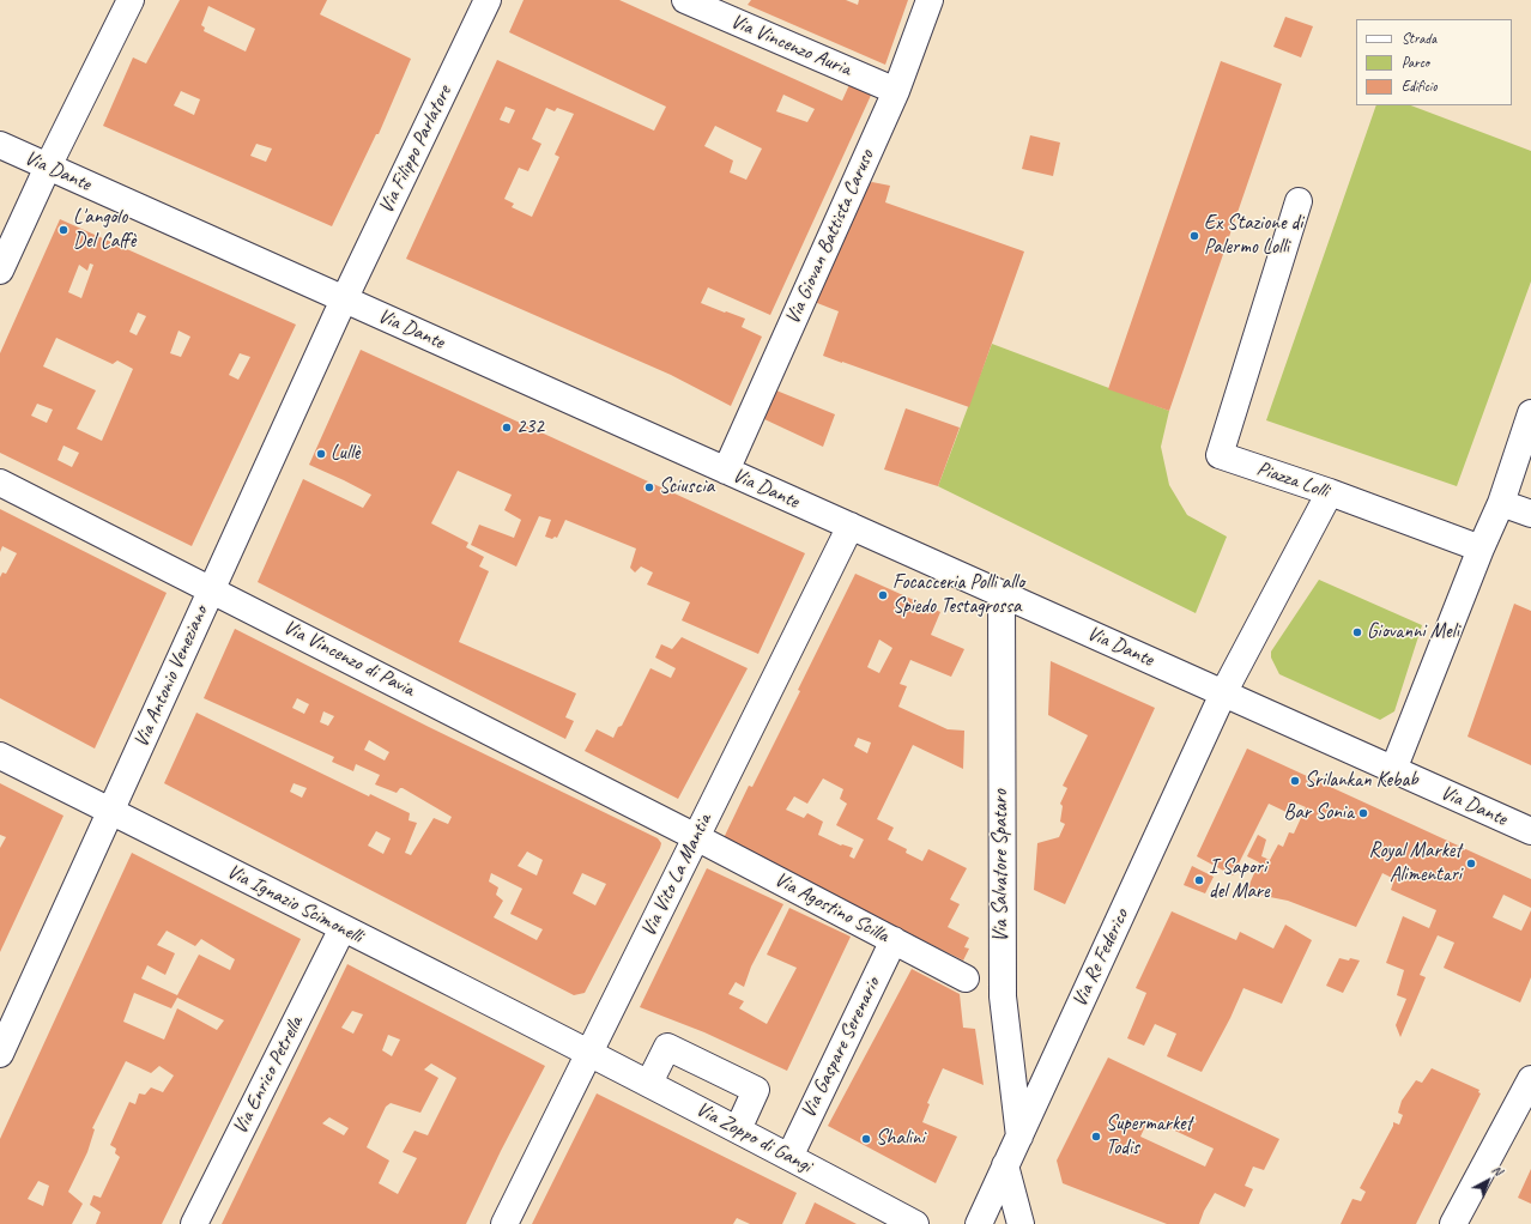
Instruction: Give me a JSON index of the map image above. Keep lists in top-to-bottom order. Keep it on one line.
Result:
{"streets":{"street":["Via Vincenzo Auria","Via Filippo Parlatore","Via Dante","Via Giovan Battista Caruso","Piazza Lolli","Via Vincenzo di Pavia","Via Antonio Veneziano","Via Salvatore Spataro","Via Vito La Mantia","Via Ignazio Scimonelli","Via Agostino Scilla","Via Re Federico","Via Gaspare Serenario","Via Enrico Petrella","Via Zoppo di Gangi"]},"crossings":[["Via Vincenzo Auria","Via Giovan Battista Caruso"],["Via Filippo Parlatore","Via Dante"],["Via Filippo Parlatore","Via Antonio Veneziano"],["Via Dante","Via Giovan Battista Caruso"],["Via Dante","Via Antonio Veneziano"],["Via Dante","Via Salvatore Spataro"],["Via Dante","Via Vito La Mantia"],["Via Dante","Via Re Federico"],["Piazza Lolli","Via Re Federico"],["Via Vincenzo di Pavia","Via Antonio Veneziano"],["Via Vincenzo di Pavia","Via Vito La Mantia"],["Via Vincenzo di Pavia","Via Agostino Scilla"],["Via Antonio Veneziano","Via Ignazio Scimonelli"],["Via Salvatore Spataro","Via Re Federico"],["Via Vito La Mantia","Via Ignazio Scimonelli"],["Via Vito La Mantia","Via Agostino Scilla"],["Via Vito La Mantia","Via Zoppo di Gangi"],["Via Ignazio Scimonelli","Via Enrico Petrella"],["Via Ignazio Scimonelli","Via Zoppo di Gangi"],["Via Agostino Scilla","Via Gaspare Serenario"],["Via Gaspare Serenario","Via Zoppo di Gangi"]],"places":["L'angolo Del Caffè","Ex Stazione di Palermo Lolli","232","Lullè","Sciuscia","Focacceria Polli allo Spiedo Testagrossa","Giovanni Meli","Srilankan Kebab","Bar Sonia","Royal Market Alimentari","I Sapori del Mare","Supermarket Todis","Shalini"],"legend":["Strada","Parco","Edificio"],"north":"top right"}
